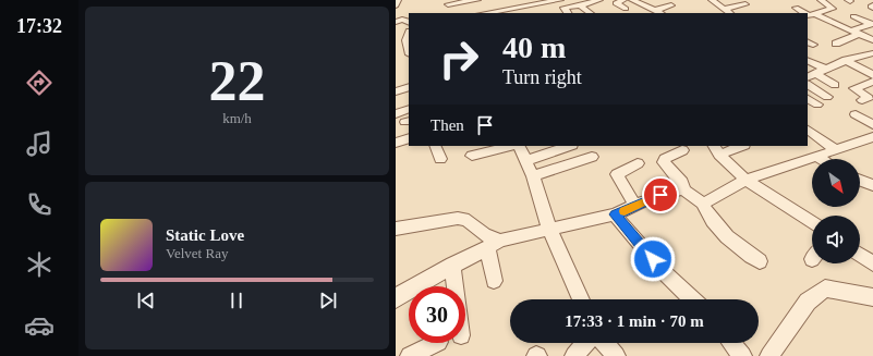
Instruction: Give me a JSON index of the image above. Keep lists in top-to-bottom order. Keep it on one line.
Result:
{"north":"bottom right","page":{"tabs":"17:32","tile":["22","km/h"],"turn":["40 m","Turn right"],"then":"Then","song":["Static Love","Velvet Ray"],"limit":"30","trip":"17:33 · 1 min · 70 m"}}
